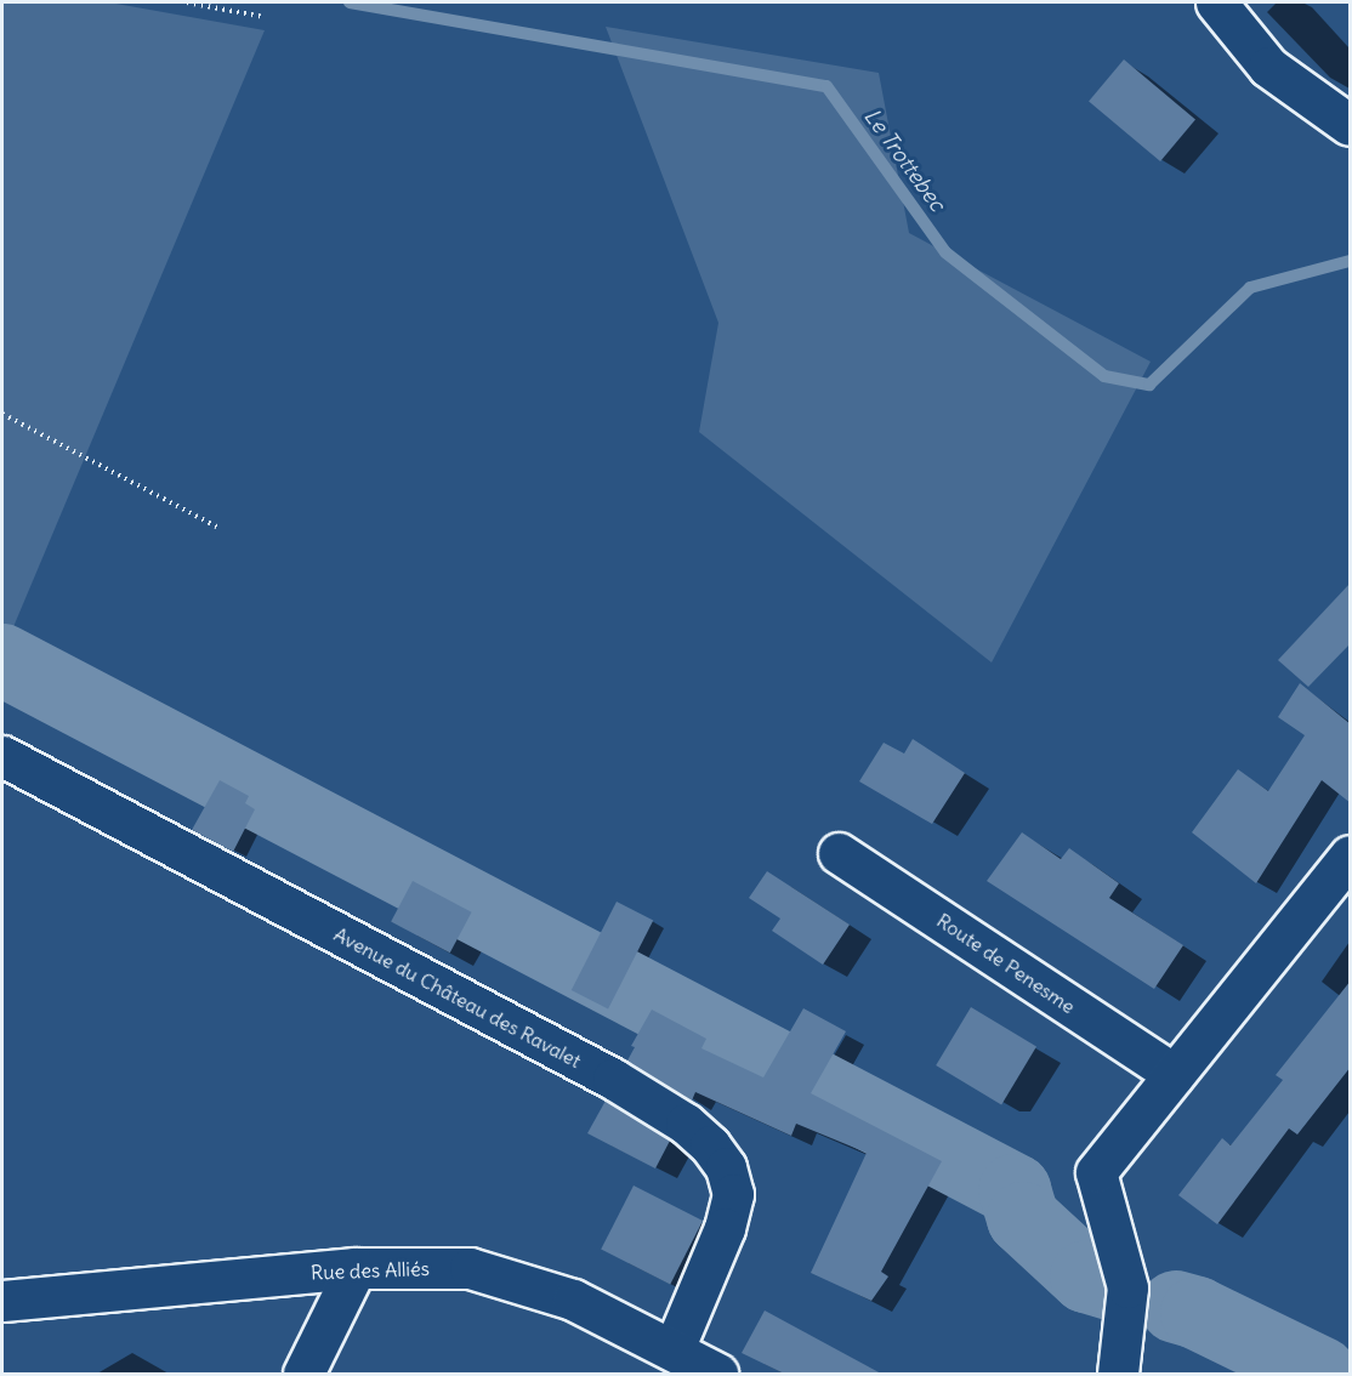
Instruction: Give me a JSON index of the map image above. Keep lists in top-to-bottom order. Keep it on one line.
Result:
{"streets":{"street":["Route de Penesme","Avenue du Château des Ravalet","Rue des Alliés"]},"crossings":[["Avenue du Château des Ravalet","Rue des Alliés"]],"water":["Le Trottebec"]}
